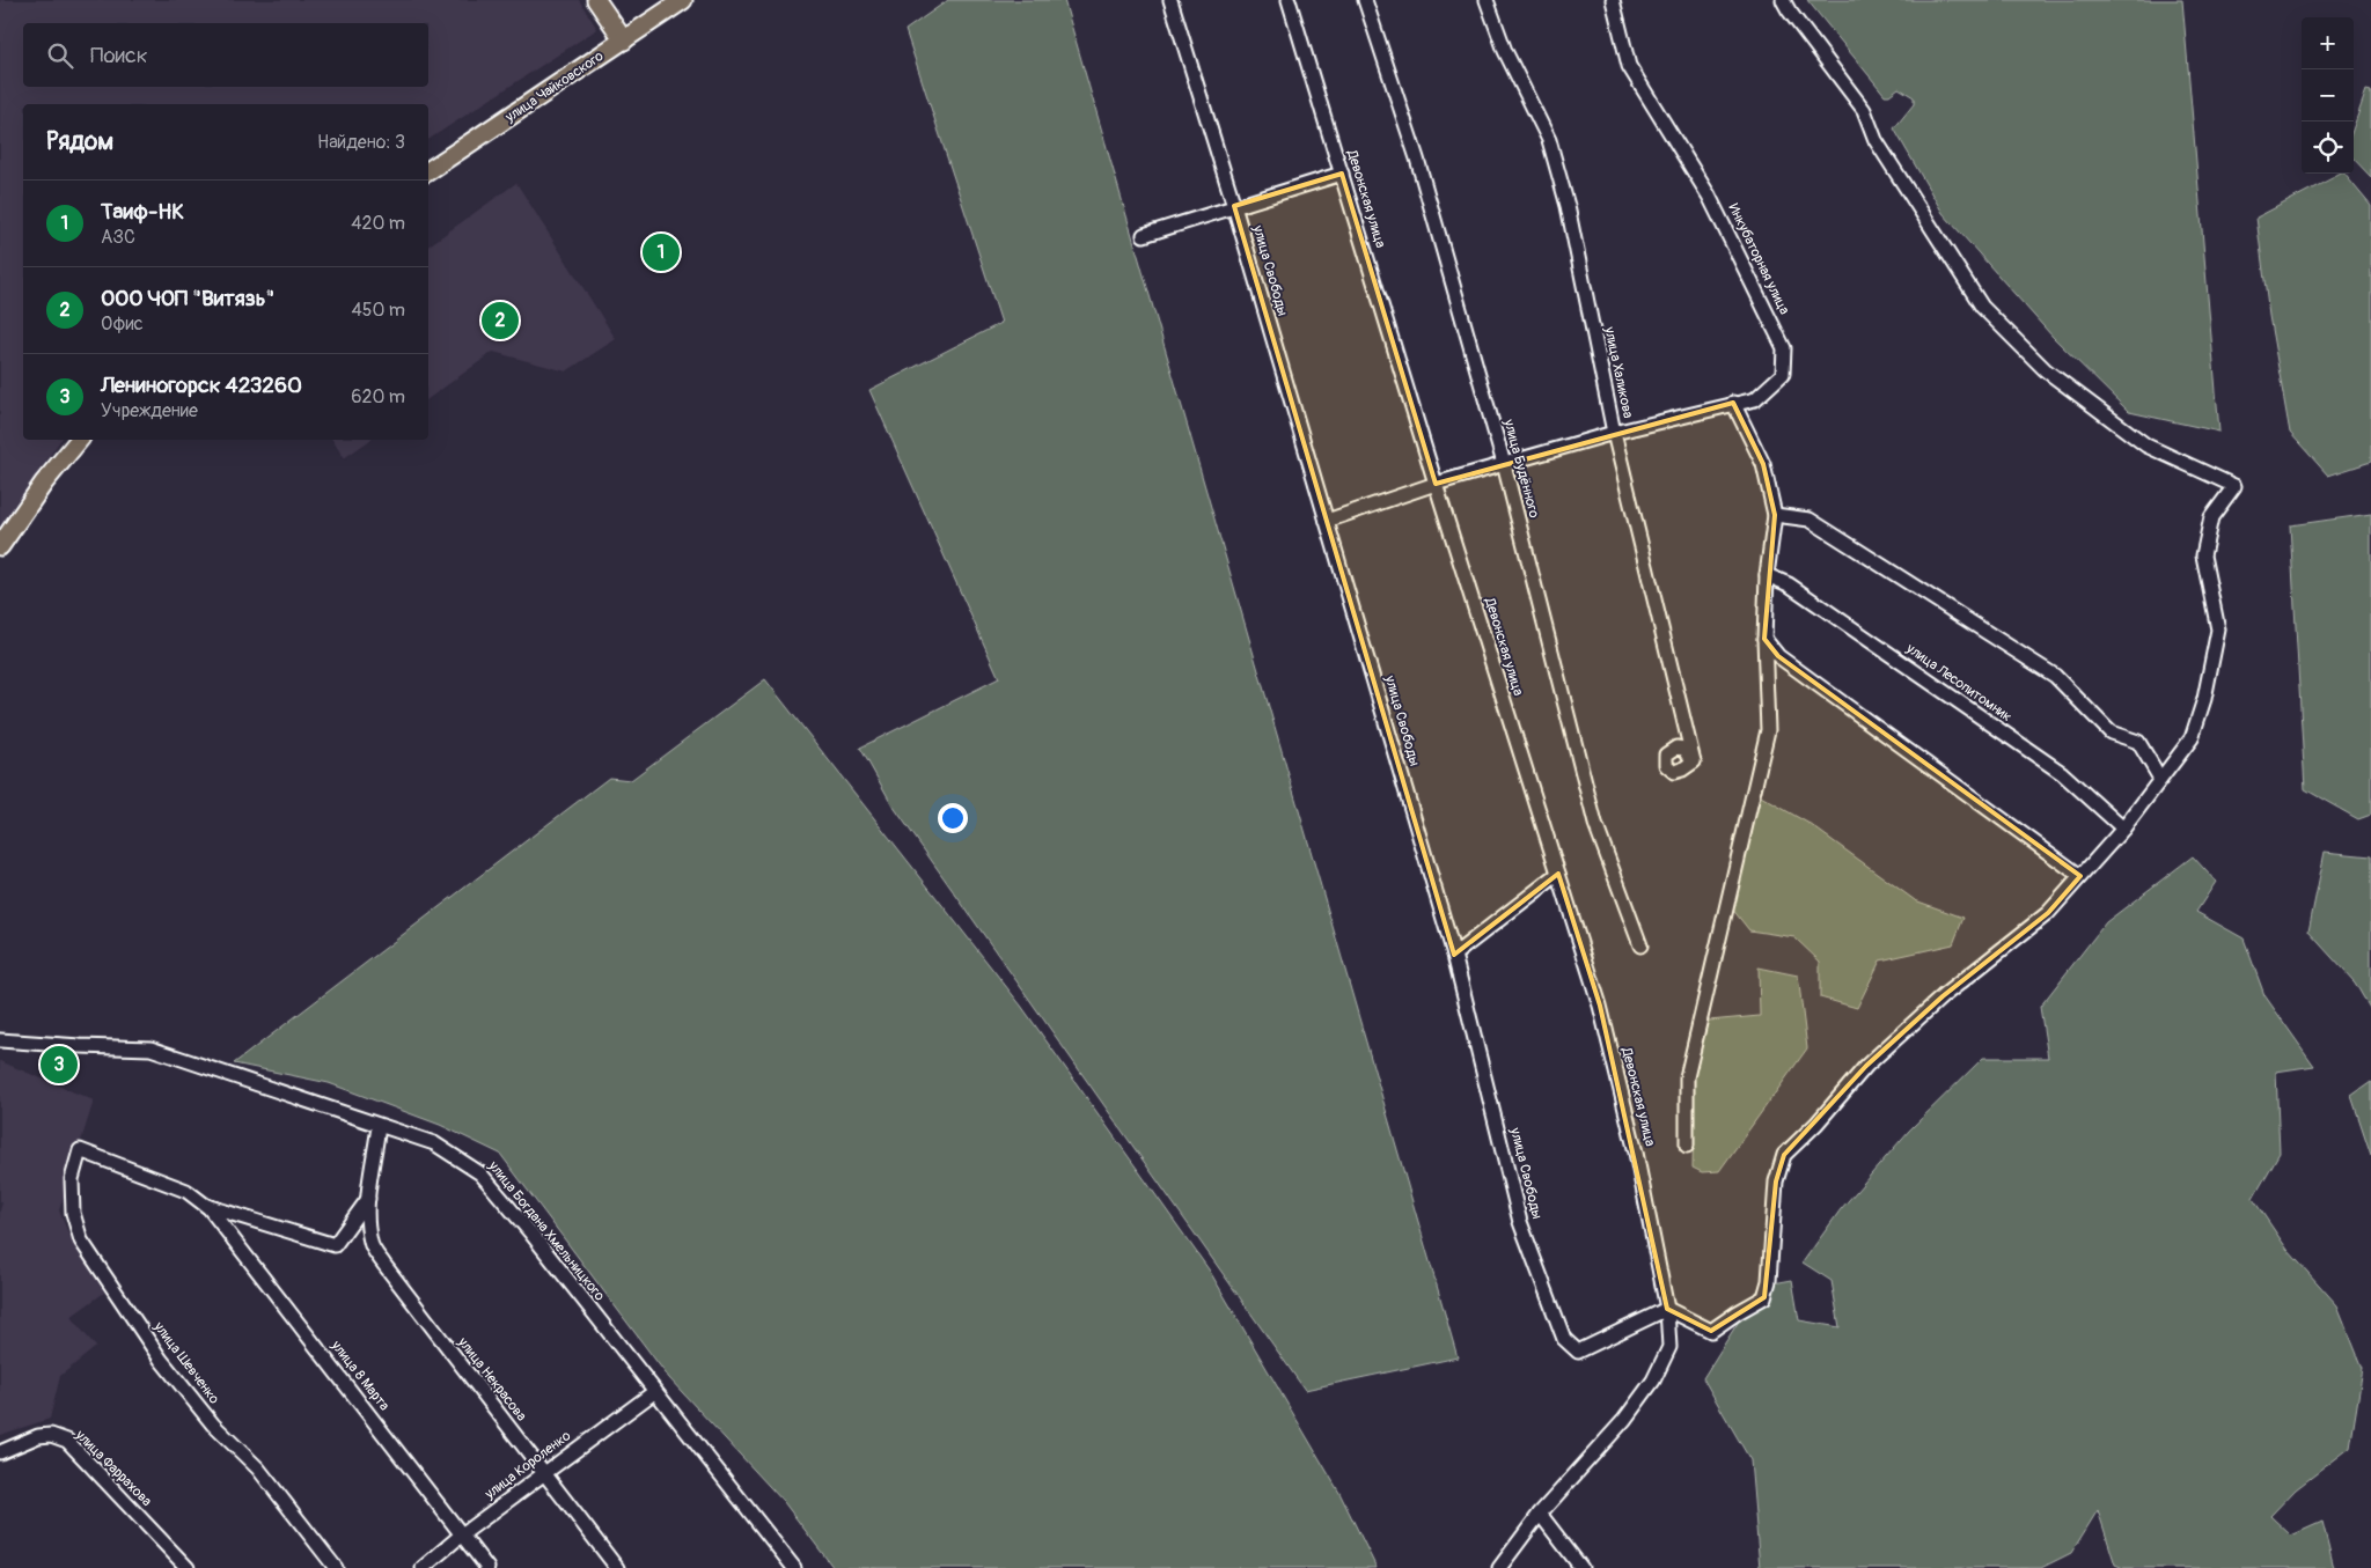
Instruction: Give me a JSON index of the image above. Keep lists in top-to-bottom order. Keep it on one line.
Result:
{"streets":{"main road":["улица Чайковского"],"street":["Девонская улица","Инкубаторная улица","улица Свободы","улица Халикова","улица Будённого","улица Лесопитомник","улица Богдана Хмельницкого","улица Шевченко","улица 8 Марта","улица Некрасова","улица Короленко","улица Фаррахова"]},"crossings":[["Девонская улица","Инкубаторная улица"],["Девонская улица","улица Свободы"],["Инкубаторная улица","улица Свободы"],["Инкубаторная улица","улица Халикова"],["Инкубаторная улица","улица Будённого"],["улица Богдана Хмельницкого","улица Некрасова"],["улица Богдана Хмельницкого","улица Короленко"],["улица Шевченко","улица 8 Марта"],["улица 8 Марта","улица Короленко"],["улица Некрасова","улица Короленко"]],"page":{"map_buttons":["+","−"],"search":"Поиск","heading":["Рядом","Найдено: 3"],"list":[{"mark":"1","name":"Таиф-НК","note":"АЗС","value":"420 m"},{"mark":"2","name":"ООО ЧОП \"Витязь\"","note":"Офис","value":"450 m"},{"mark":"3","name":"Лениногорск 423260","note":"Учреждение","value":"620 m"}],"pins":["1","2","3"]}}
